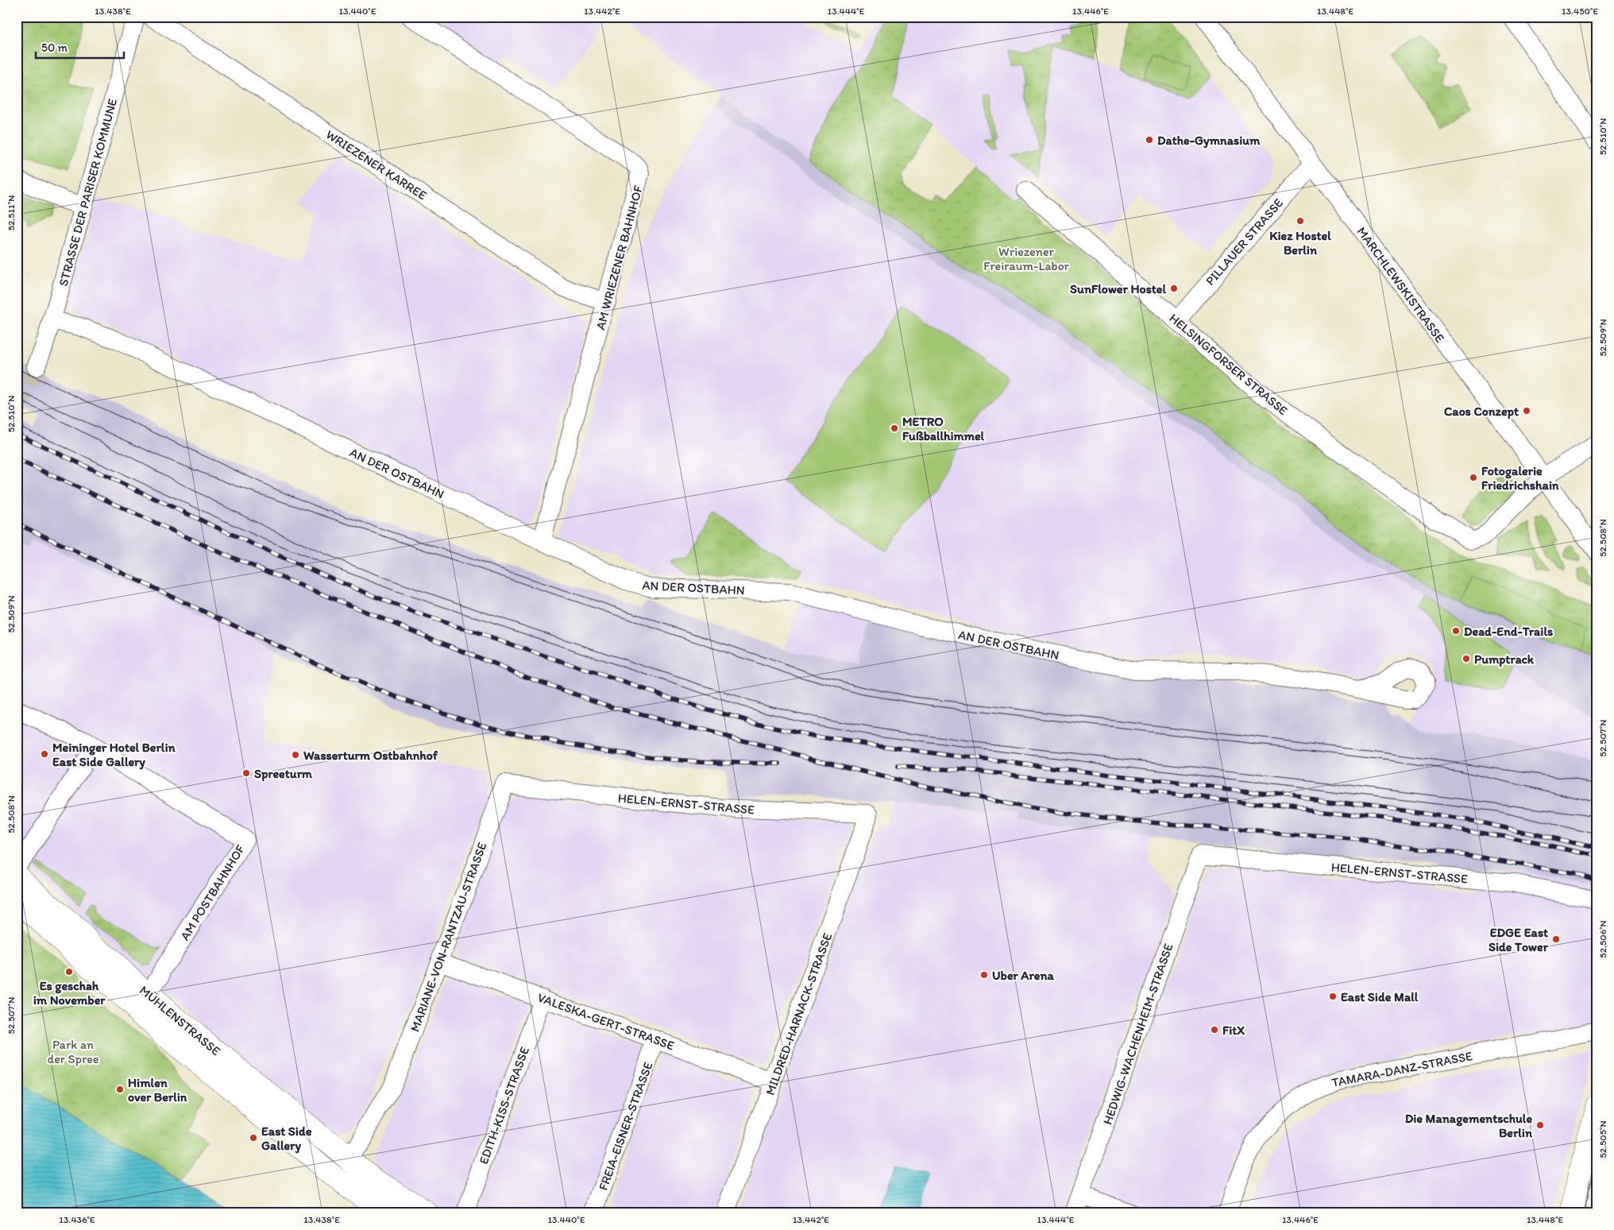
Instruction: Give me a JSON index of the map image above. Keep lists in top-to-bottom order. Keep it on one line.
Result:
{"streets":{"main road":["MÜHLENSTRASSE"],"street":["WRIEZENER KARREE","STRASSE DER PARISER KOMMUNE","PILLAUER STRASSE","AM WRIEZENER BAHNHOF","MARCHLEWSKISTRASSE","HELSINGFORSER STRASSE","AN DER OSTBAHN","HELEN-ERNST-STRASSE","AM POSTBAHNHOF","MARIANE-VON-RANTZAU-STRASSE","MILDRED-HARNACK-STRASSE","VALESKA-GERT-STRASSE","HEDWIG-WACHENHEIM-STRASSE","TAMARA-DANZ-STRASSE","EDITH-KISS-STRASSE","FREIA-EISNER-STRASSE"]},"crossings":[["WRIEZENER KARREE","AM WRIEZENER BAHNHOF"],["STRASSE DER PARISER KOMMUNE","AN DER OSTBAHN"],["PILLAUER STRASSE","MARCHLEWSKISTRASSE"],["PILLAUER STRASSE","HELSINGFORSER STRASSE"],["AM WRIEZENER BAHNHOF","AN DER OSTBAHN"],["MARCHLEWSKISTRASSE","HELSINGFORSER STRASSE"],["HELEN-ERNST-STRASSE","MARIANE-VON-RANTZAU-STRASSE"],["HELEN-ERNST-STRASSE","MILDRED-HARNACK-STRASSE"],["HELEN-ERNST-STRASSE","HEDWIG-WACHENHEIM-STRASSE"],["AM POSTBAHNHOF","MÜHLENSTRASSE"],["MARIANE-VON-RANTZAU-STRASSE","MÜHLENSTRASSE"],["MARIANE-VON-RANTZAU-STRASSE","VALESKA-GERT-STRASSE"],["MILDRED-HARNACK-STRASSE","VALESKA-GERT-STRASSE"],["VALESKA-GERT-STRASSE","EDITH-KISS-STRASSE"],["VALESKA-GERT-STRASSE","FREIA-EISNER-STRASSE"]],"parks":["Wriezener Freiraum-Labor","Park an der Spree"],"places":["Dathe-Gymnasium","Kiez Hostel Berlin","SunFlower Hostel","Caos Conzept","METRO Fußballhimmel","Fotogalerie Friedrichshain","Dead-End-Trails","Pumptrack","Meininger Hotel Berlin East Side Gallery","Wasserturm Ostbahnhof","Spreeturm","EDGE East Side Tower","Es geschah im November","Uber Arena","East Side Mall","FitX","Himlen over Berlin","Die Managementschule Berlin","East Side Gallery"],"scale_bar":"50 m","coordinates":["13.438°E","13.440°E","13.442°E","13.444°E","13.446°E","13.448°E","13.450°E","52.510°N","52.511°N","52.509°N","52.508°N","52.507°N","52.506°N","52.505°N","13.436°E"]}
